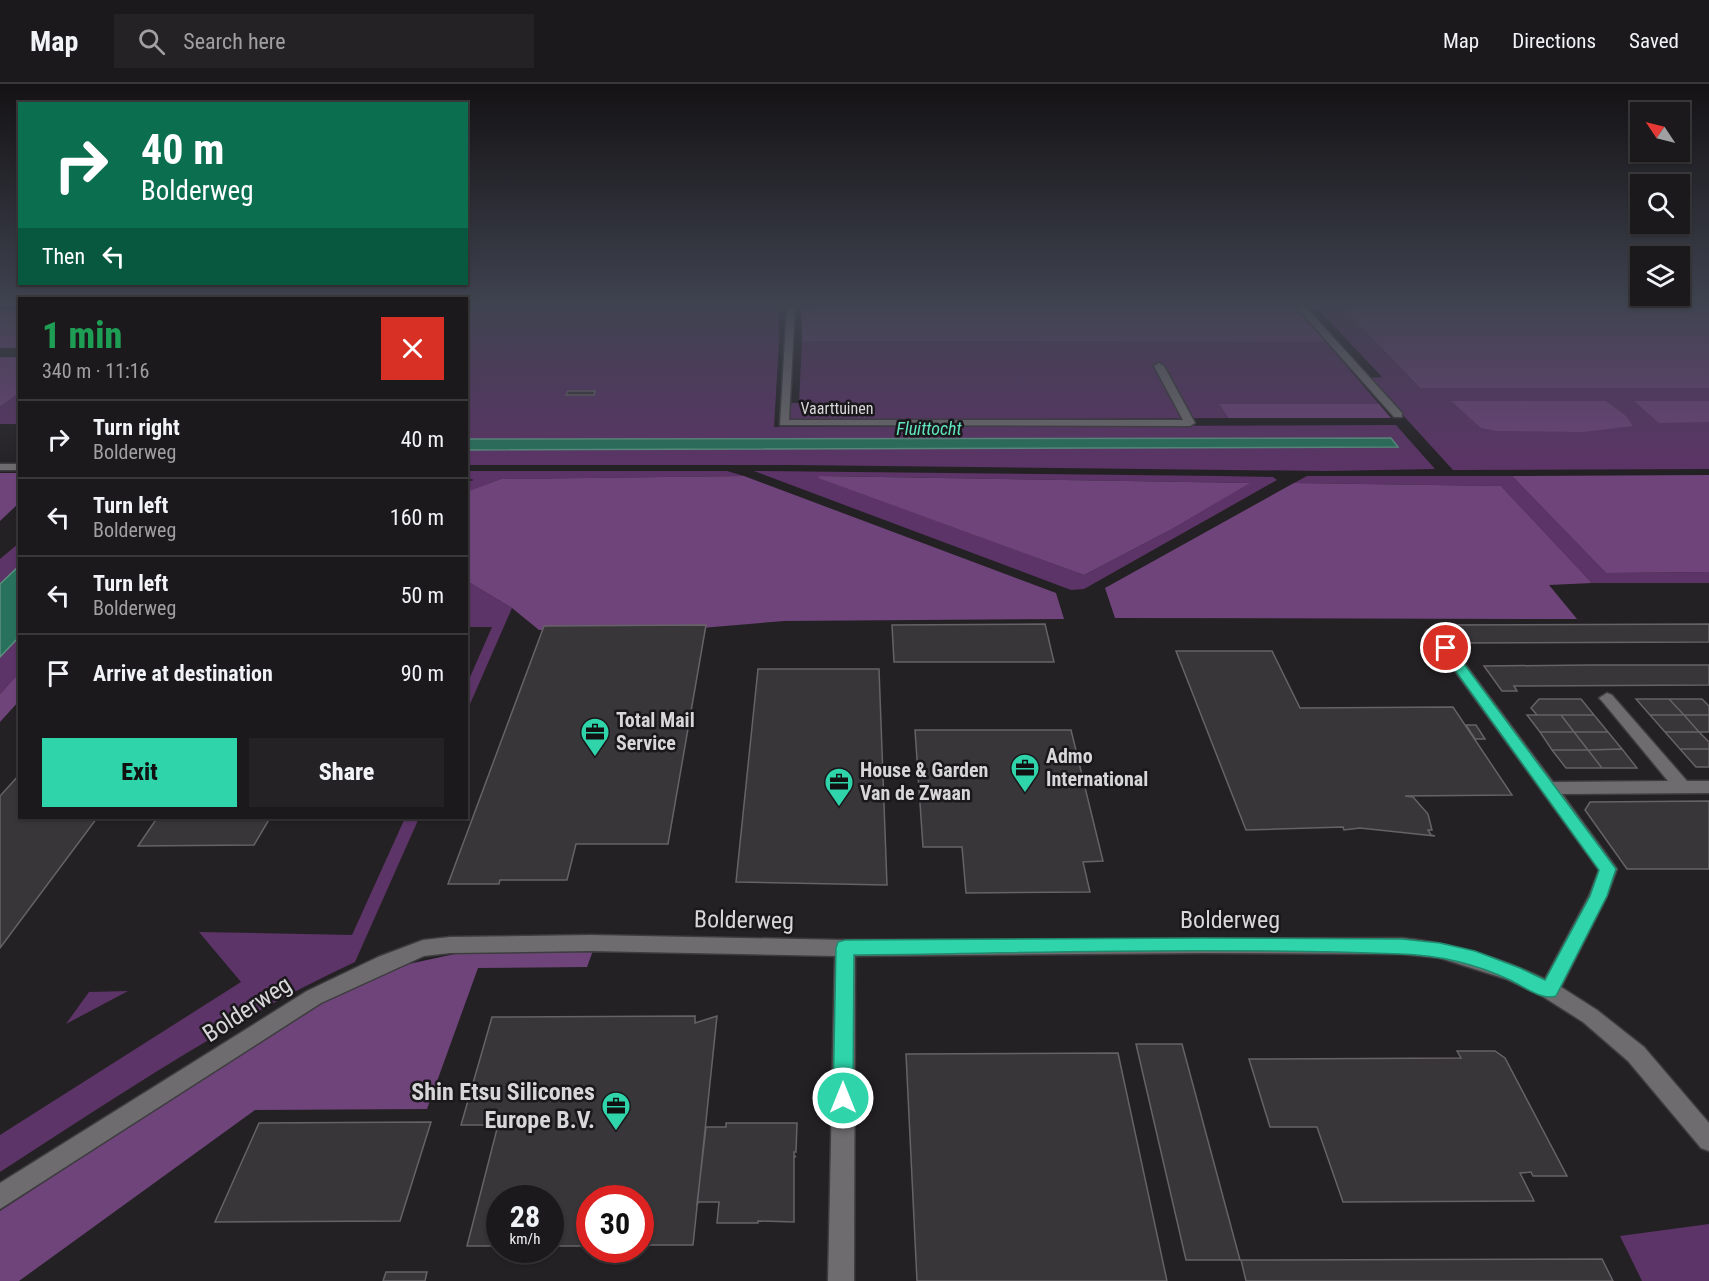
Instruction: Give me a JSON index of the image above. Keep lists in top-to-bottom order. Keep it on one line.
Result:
{"streets":{"street":["Vaarttuinen","Bolderweg"]},"water":["Fluittocht"],"places":{"office":["Total Mail Service","Admo International","House & Garden Van de Zwaan","Shin Etsu Silicones Europe B.V."]},"north":"top left","page":{"header":"Map","search":"Search here","nav":["Map","Directions","Saved"],"turn":["40 m","Bolderweg"],"then":"Then","heading":["1 min","340 m · 11:16"],"list":[{"name":"Turn right","note":"Bolderweg","value":"40 m"},{"name":"Turn left","note":"Bolderweg","value":"160 m"},{"name":"Turn left","note":"Bolderweg","value":"50 m"},{"name":"Arrive at destination","value":"90 m"}],"buttons":["Exit","Share"],"speed":"28 km/h","limit":"30"}}
